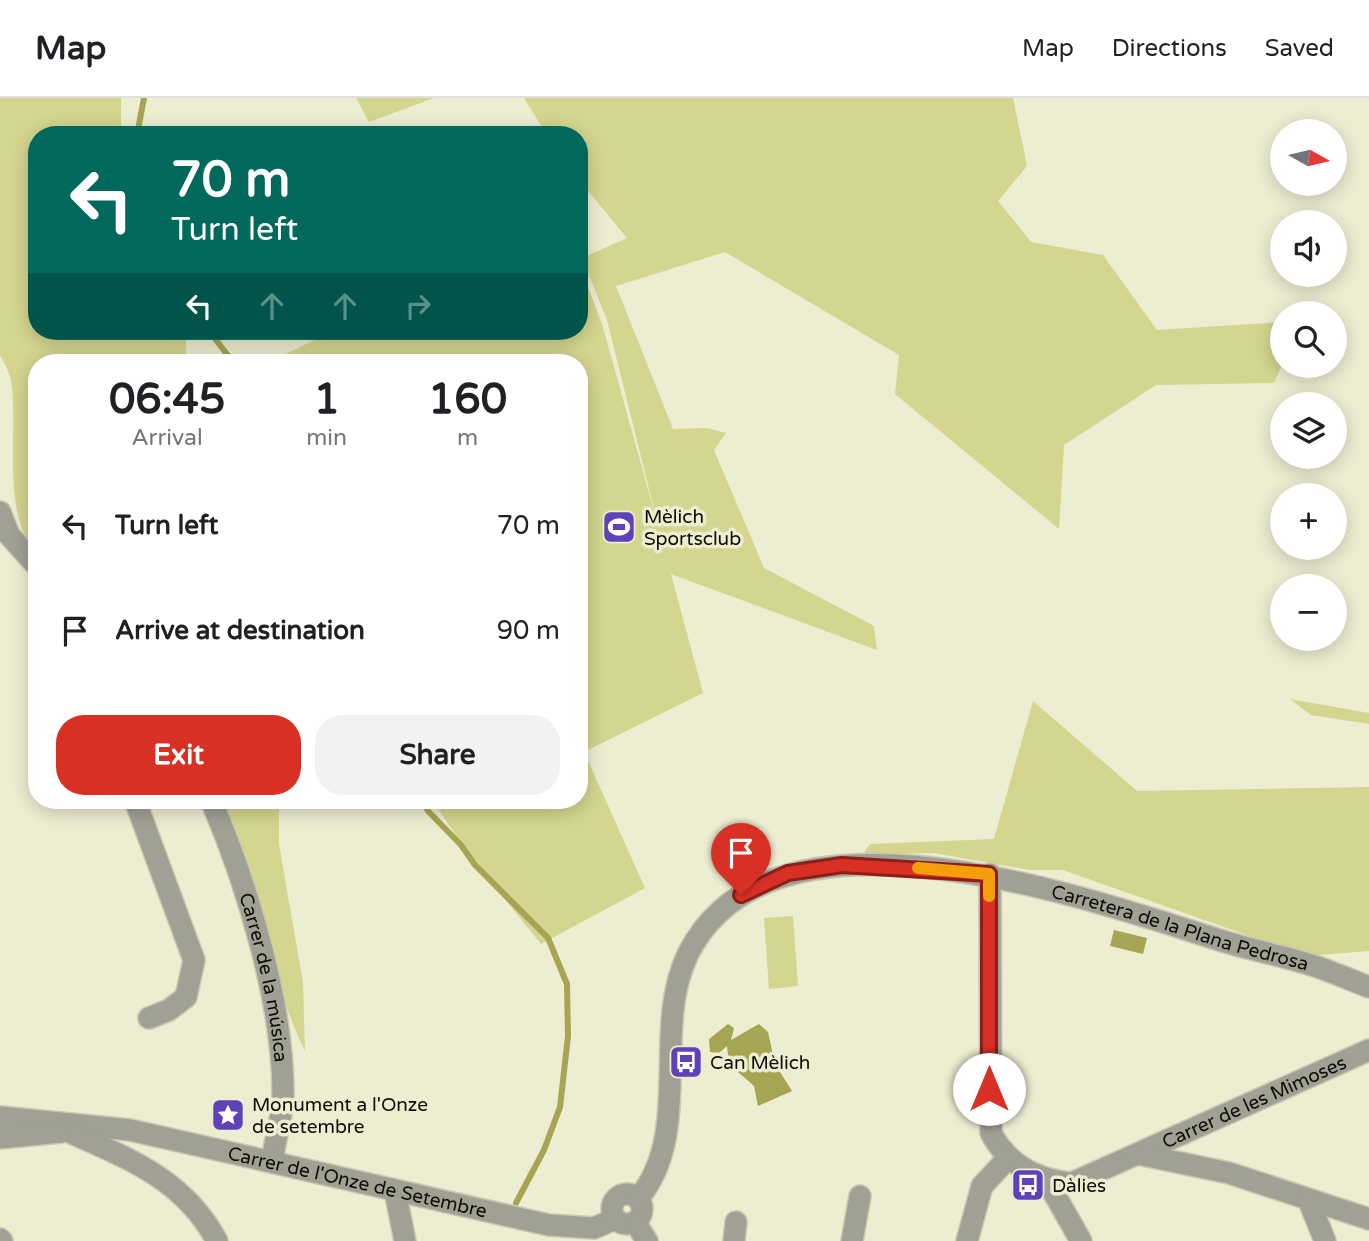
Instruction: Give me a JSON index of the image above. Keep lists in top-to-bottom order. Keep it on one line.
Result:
{"streets":{"street":["Carretera de la Plana Pedrosa","Carrer de la música","Carrer de les Mimoses","Carrer de l'Onze de Setembre"]},"crossings":[["Carrer de la música","Carrer de l'Onze de Setembre"]],"places":{"sports":["Mèlich Sportsclub"],"bus stop":["Can Mèlich","Dàlies"],"place":["Monument a l'Onze de setembre"]},"north":"right","page":{"header":"Map","nav":["Map","Directions","Saved"],"map_buttons":["+","−"],"turn":["70 m","Turn left"],"eta":["06:45","Arrival","1","min","160","m"],"list":[{"name":"Turn left","value":"70 m"},{"name":"Arrive at destination","value":"90 m"}],"buttons":["Exit","Share"]}}
